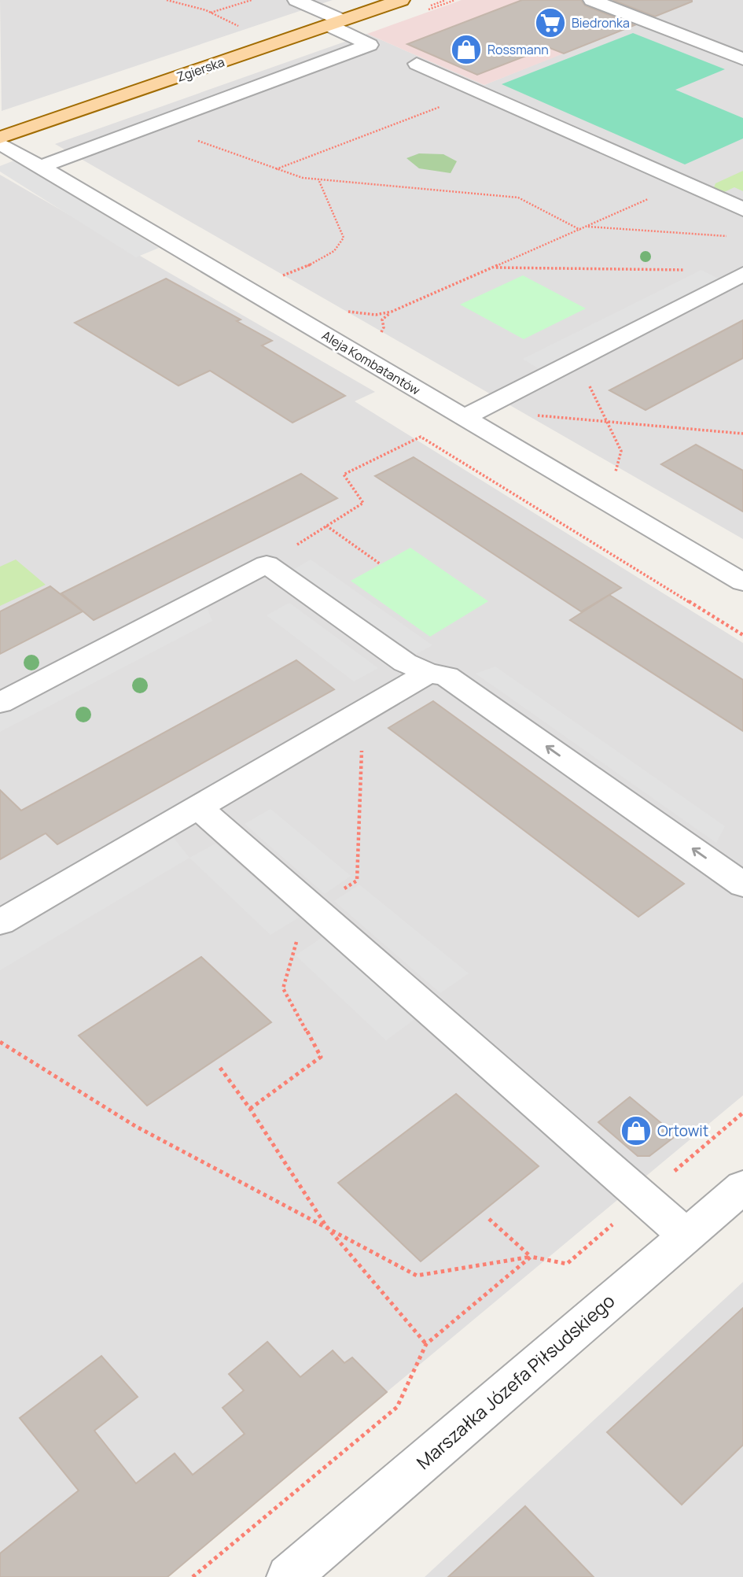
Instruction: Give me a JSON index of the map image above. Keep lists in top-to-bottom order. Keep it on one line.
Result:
{"streets":{"main road":["Zgierska"],"street":["Aleja Kombatantów","Marszałka Józefa Piłsudskiego"]},"places":{"supermarket":["Biedronka"],"shop":["Rossmann","Ortowit"]}}
